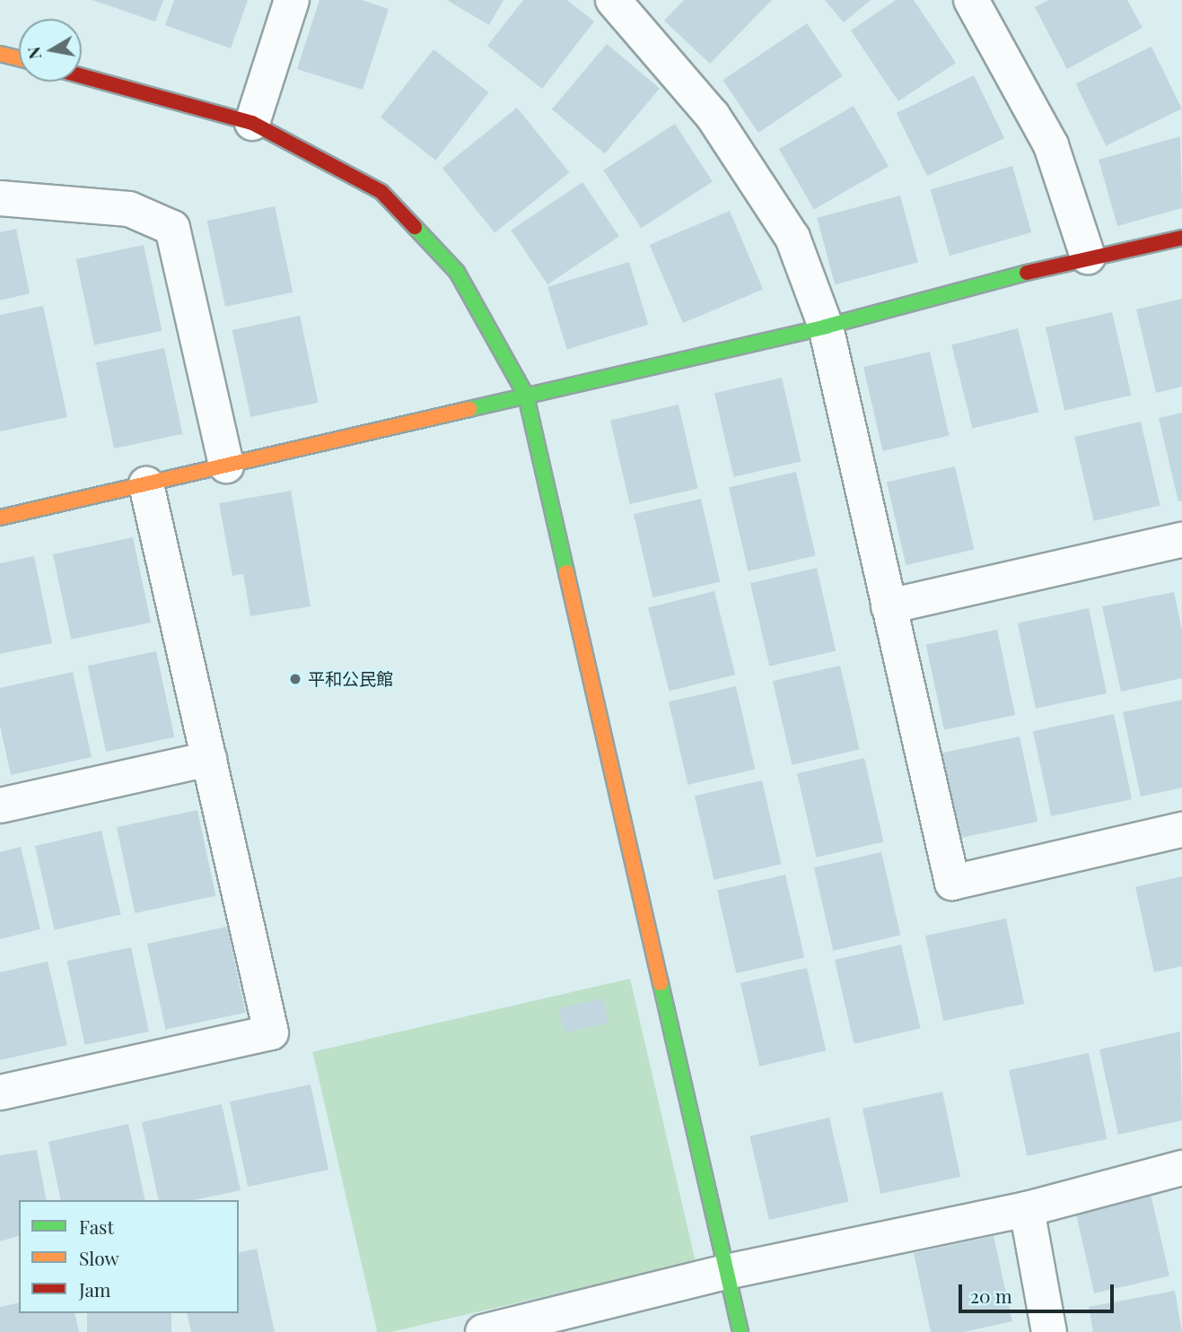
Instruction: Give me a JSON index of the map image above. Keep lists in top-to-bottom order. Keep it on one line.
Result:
{"places":["平和公民館"],"legend":["Fast","Slow","Jam"],"scale_bar":"20 m","north":"left"}
